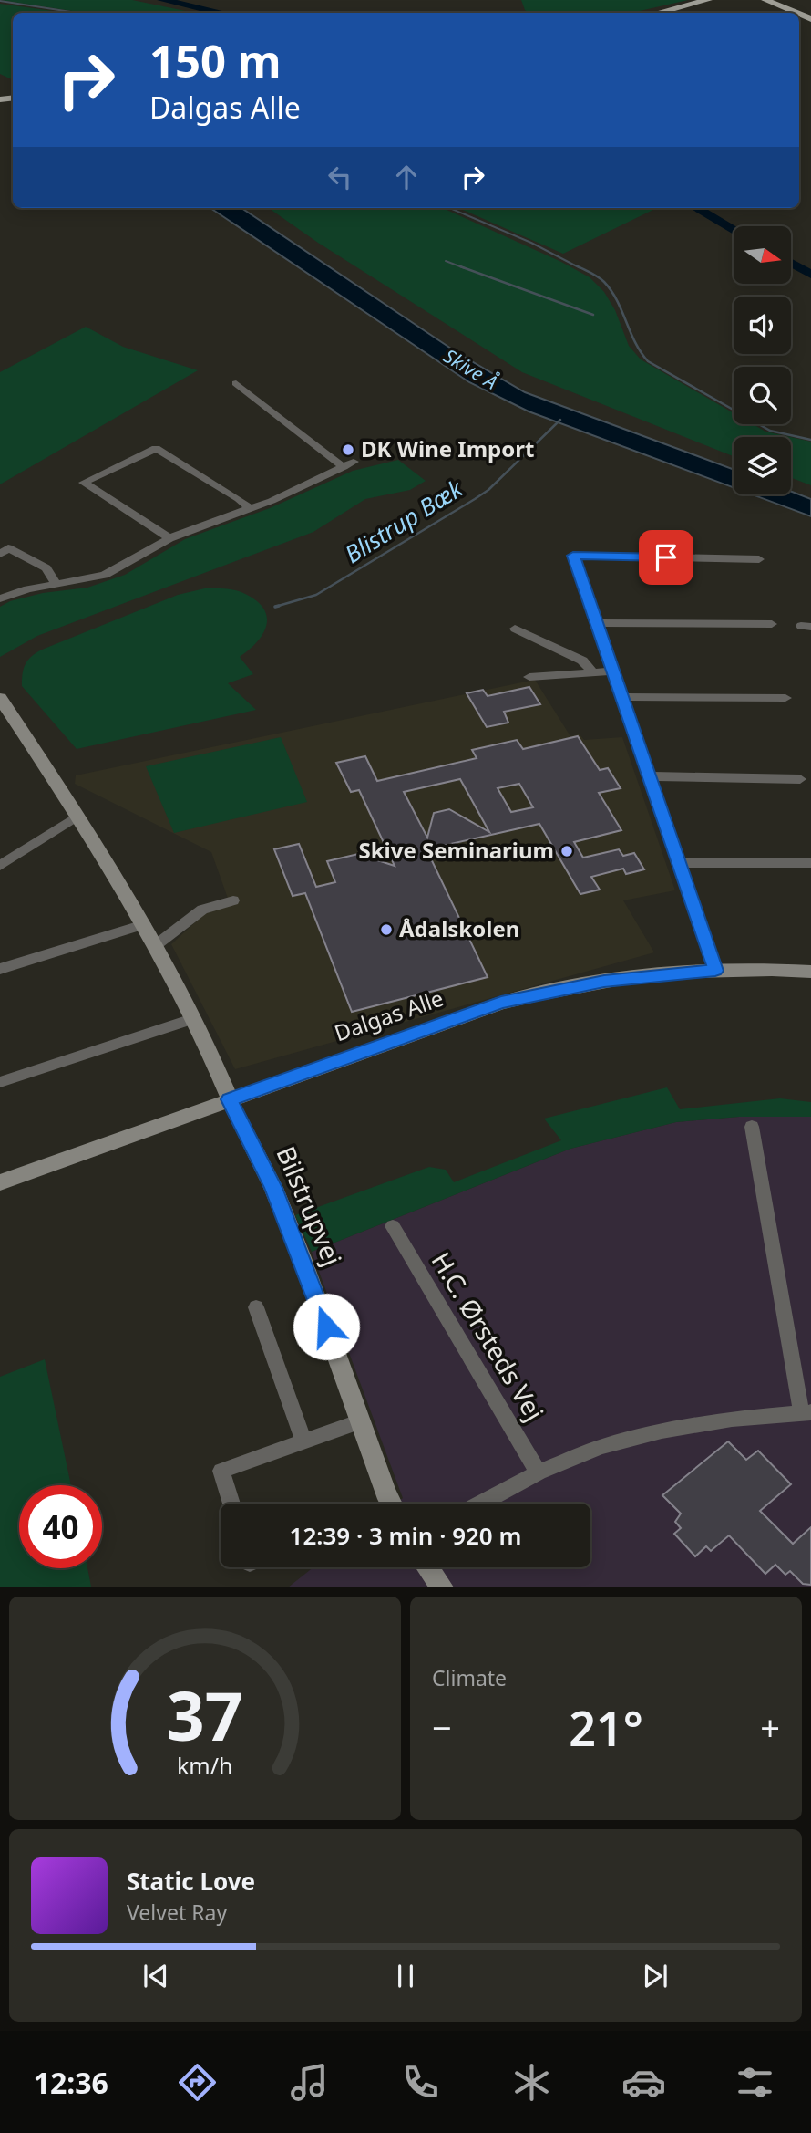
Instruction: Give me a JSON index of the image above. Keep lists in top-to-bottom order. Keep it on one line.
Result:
{"streets":{"street":["Dalgas Alle","Bilstrupvej","H.C. Ørsteds Vej"]},"crossings":[["Dalgas Alle","Bilstrupvej"]],"water":["Skive Å","Blistrup Bæk"],"places":["DK Wine Import","Skive Seminarium","Ådalskolen"],"north":"right","page":{"turn":["150 m","Dalgas Alle"],"limit":"40","trip":"12:39 · 3 min · 920 m","tile":"Climate","heat":["−","21°","+"],"song":["Static Love","Velvet Ray"],"tabs":"12:36","gauge":["37","km/h"]}}
